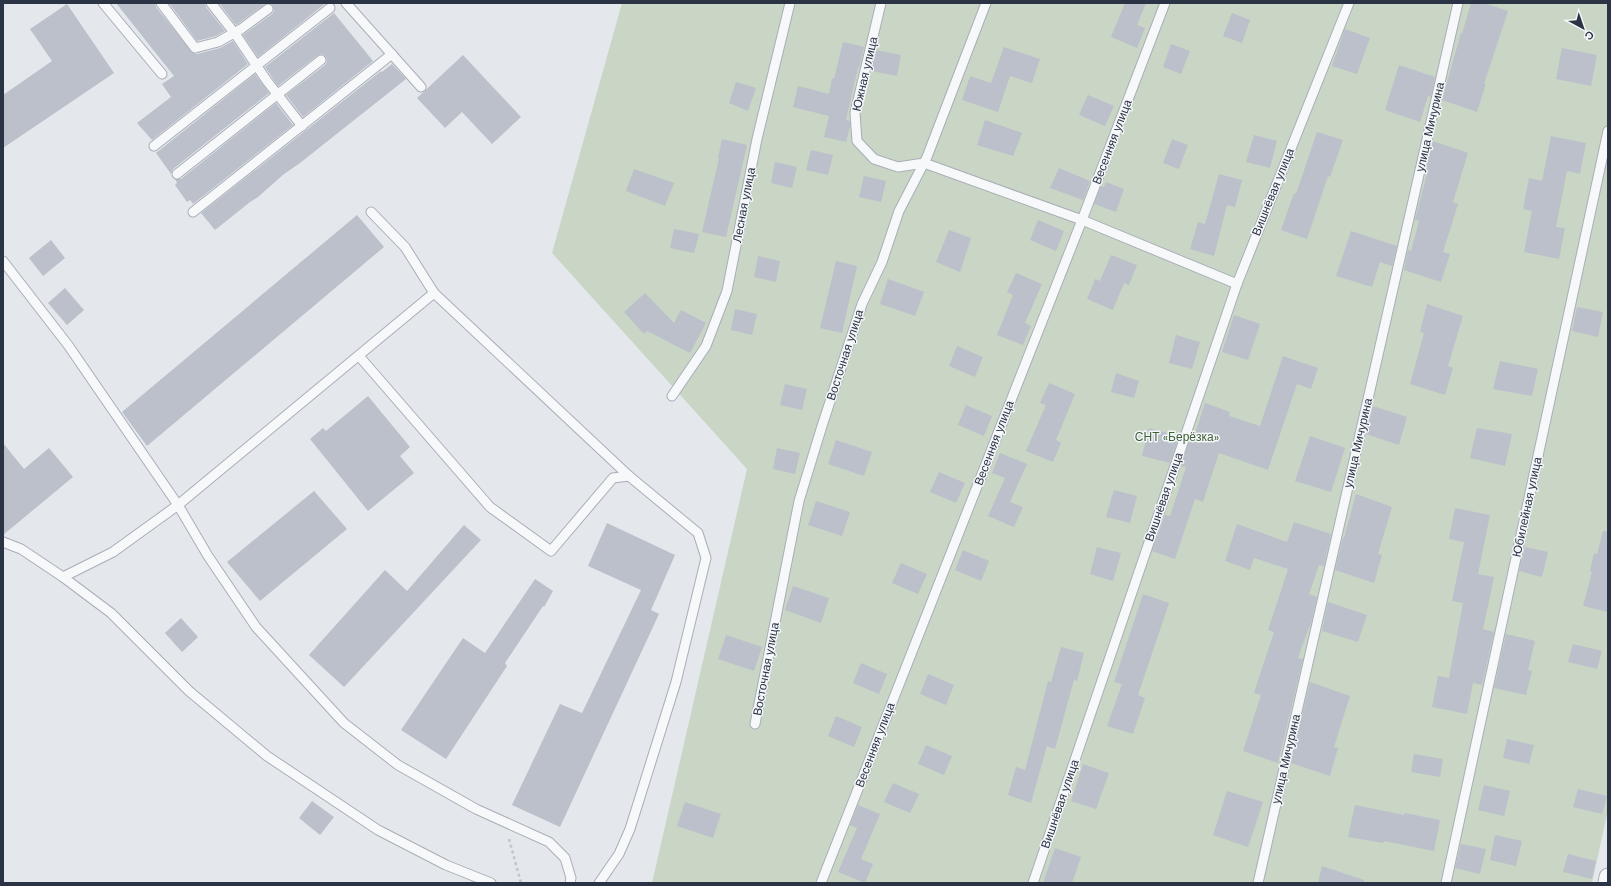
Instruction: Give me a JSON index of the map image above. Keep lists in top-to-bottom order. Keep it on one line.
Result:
{"streets":{"lane":["Южная улица","улица Мичурина","Весенняя улица","Вишнёвая улица","Лесная улица","Восточная улица","Юбилейная улица"]},"crossings":[["Южная улица","Восточная улица"]],"parks":["СНТ «Берёзка»"],"north":"bottom right"}
